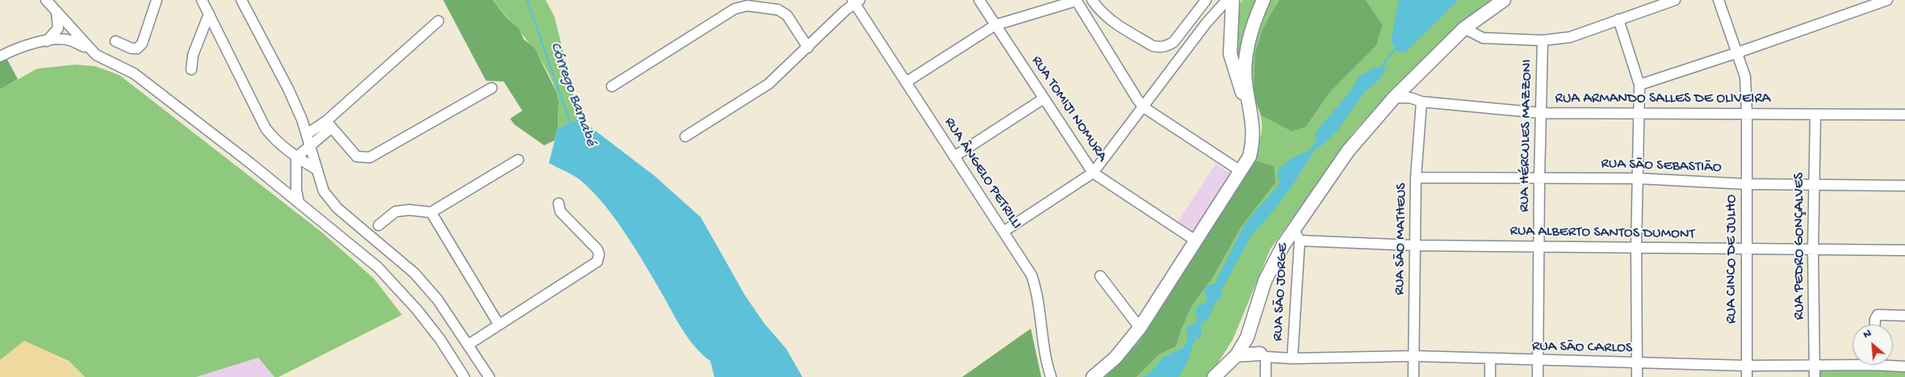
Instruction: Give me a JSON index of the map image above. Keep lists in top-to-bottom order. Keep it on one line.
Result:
{"streets":{"street":["RUA ARMANDO SALLES DE OLIVEIRA","RUA TOMIJI NOMURA","RUA HÉRCULES MAZZONI","RUA SÃO SEBASTIÃO","RUA ÂNGELO PETRILLI","RUA ALBERTO SANTOS DUMONT","RUA SÃO MATHEUS","RUA PEDRO GONÇALVES","RUA CINCO DE JULHO","RUA SÃO JORGE","RUA SÃO CARLOS"]},"crossings":[["RUA ARMANDO SALLES DE OLIVEIRA","RUA HÉRCULES MAZZONI"],["RUA ARMANDO SALLES DE OLIVEIRA","RUA SÃO MATHEUS"],["RUA ARMANDO SALLES DE OLIVEIRA","RUA PEDRO GONÇALVES"],["RUA ARMANDO SALLES DE OLIVEIRA","RUA CINCO DE JULHO"],["RUA HÉRCULES MAZZONI","RUA SÃO SEBASTIÃO"],["RUA HÉRCULES MAZZONI","RUA ALBERTO SANTOS DUMONT"],["RUA HÉRCULES MAZZONI","RUA SÃO CARLOS"],["RUA SÃO SEBASTIÃO","RUA SÃO MATHEUS"],["RUA SÃO SEBASTIÃO","RUA PEDRO GONÇALVES"],["RUA SÃO SEBASTIÃO","RUA CINCO DE JULHO"],["RUA ALBERTO SANTOS DUMONT","RUA SÃO MATHEUS"],["RUA ALBERTO SANTOS DUMONT","RUA PEDRO GONÇALVES"],["RUA ALBERTO SANTOS DUMONT","RUA CINCO DE JULHO"],["RUA ALBERTO SANTOS DUMONT","RUA SÃO JORGE"],["RUA SÃO MATHEUS","RUA SÃO CARLOS"],["RUA PEDRO GONÇALVES","RUA SÃO CARLOS"],["RUA CINCO DE JULHO","RUA SÃO CARLOS"],["RUA SÃO JORGE","RUA SÃO CARLOS"]],"water":["Córrego Barnabé"],"north":"top left"}
